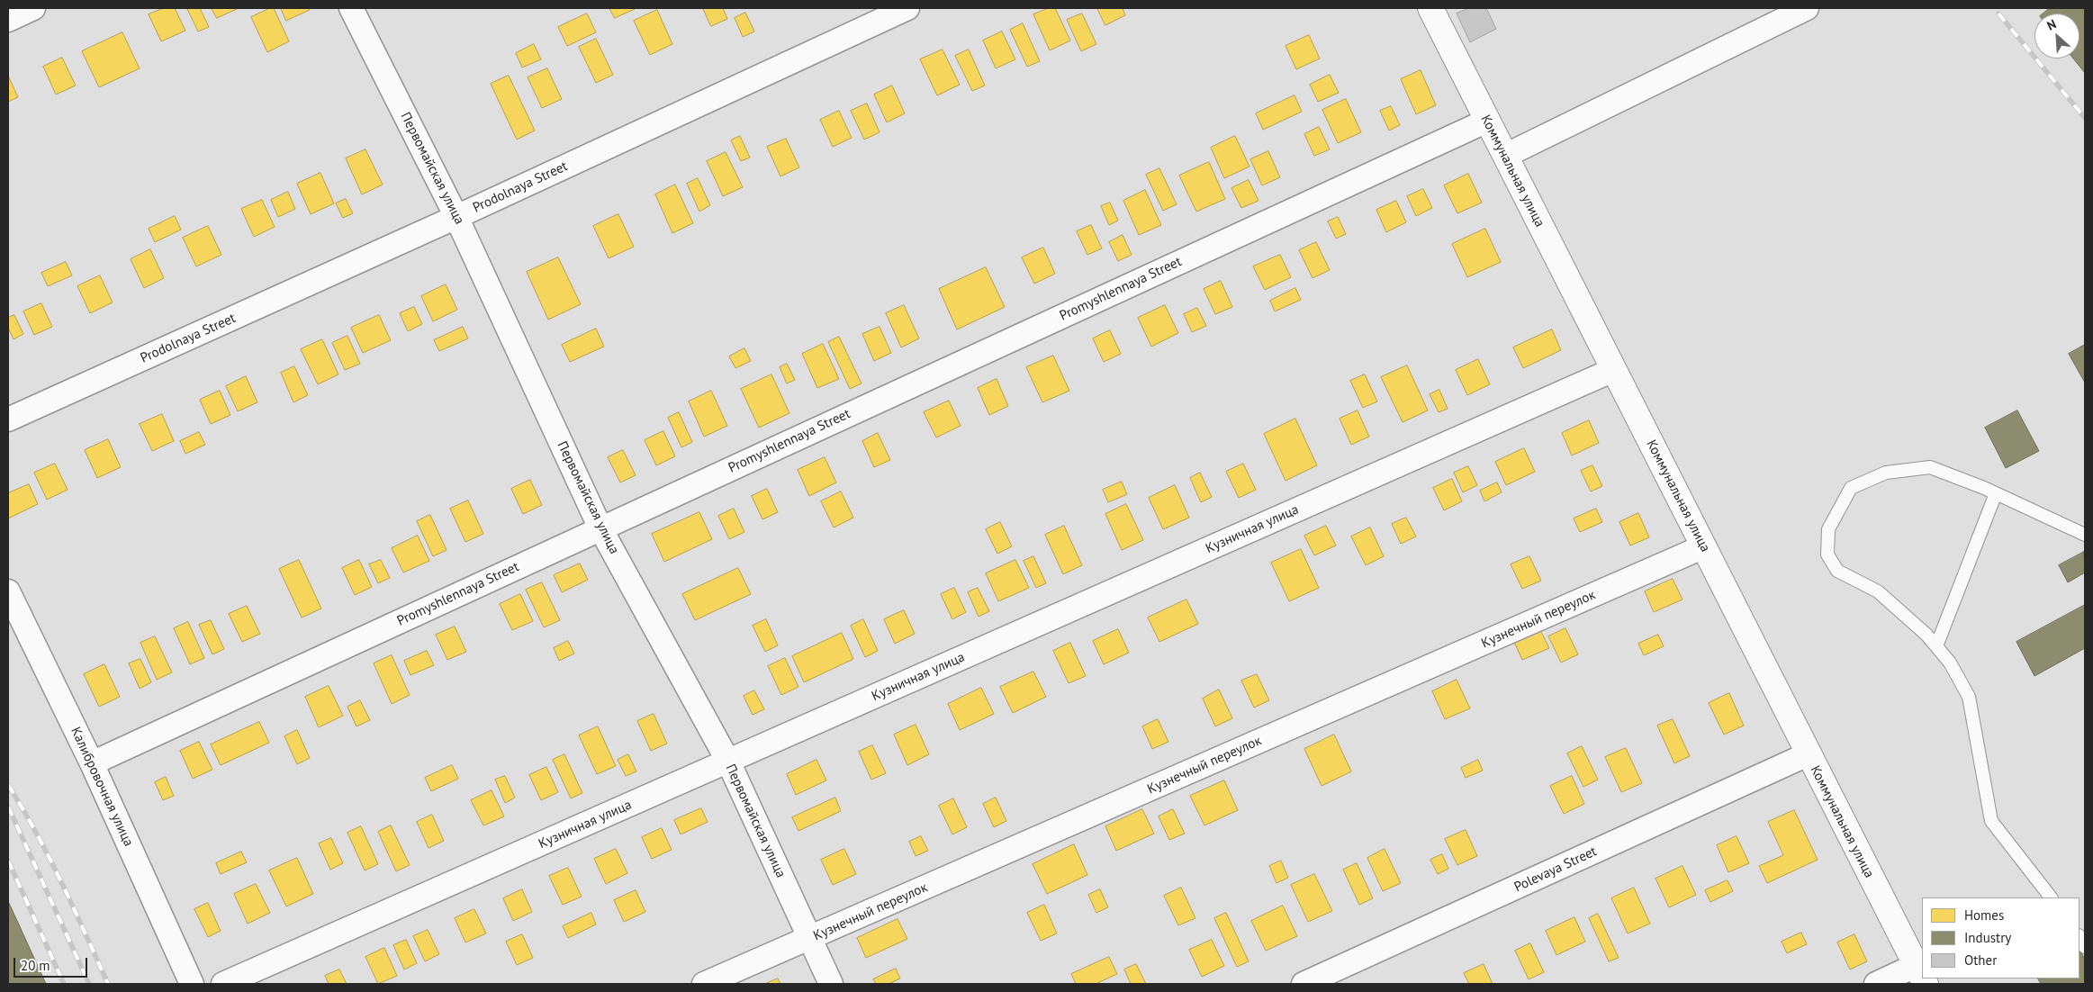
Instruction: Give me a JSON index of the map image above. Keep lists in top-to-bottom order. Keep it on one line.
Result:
{"streets":{"street":["Первомайская улица","Коммунальная улица","Prodolnaya Street","Promyshlennaya Street","Кузничная улица","Кузнечный переулок","Калибровочная улица","Polevaya Street"]},"crossings":[["Первомайская улица","Prodolnaya Street"],["Первомайская улица","Promyshlennaya Street"],["Первомайская улица","Кузничная улица"],["Первомайская улица","Кузнечный переулок"],["Коммунальная улица","Promyshlennaya Street"],["Коммунальная улица","Кузничная улица"],["Коммунальная улица","Кузнечный переулок"],["Коммунальная улица","Polevaya Street"],["Promyshlennaya Street","Калибровочная улица"]],"legend":["Homes","Industry","Other"],"scale_bar":"20 m","north":"top left"}
